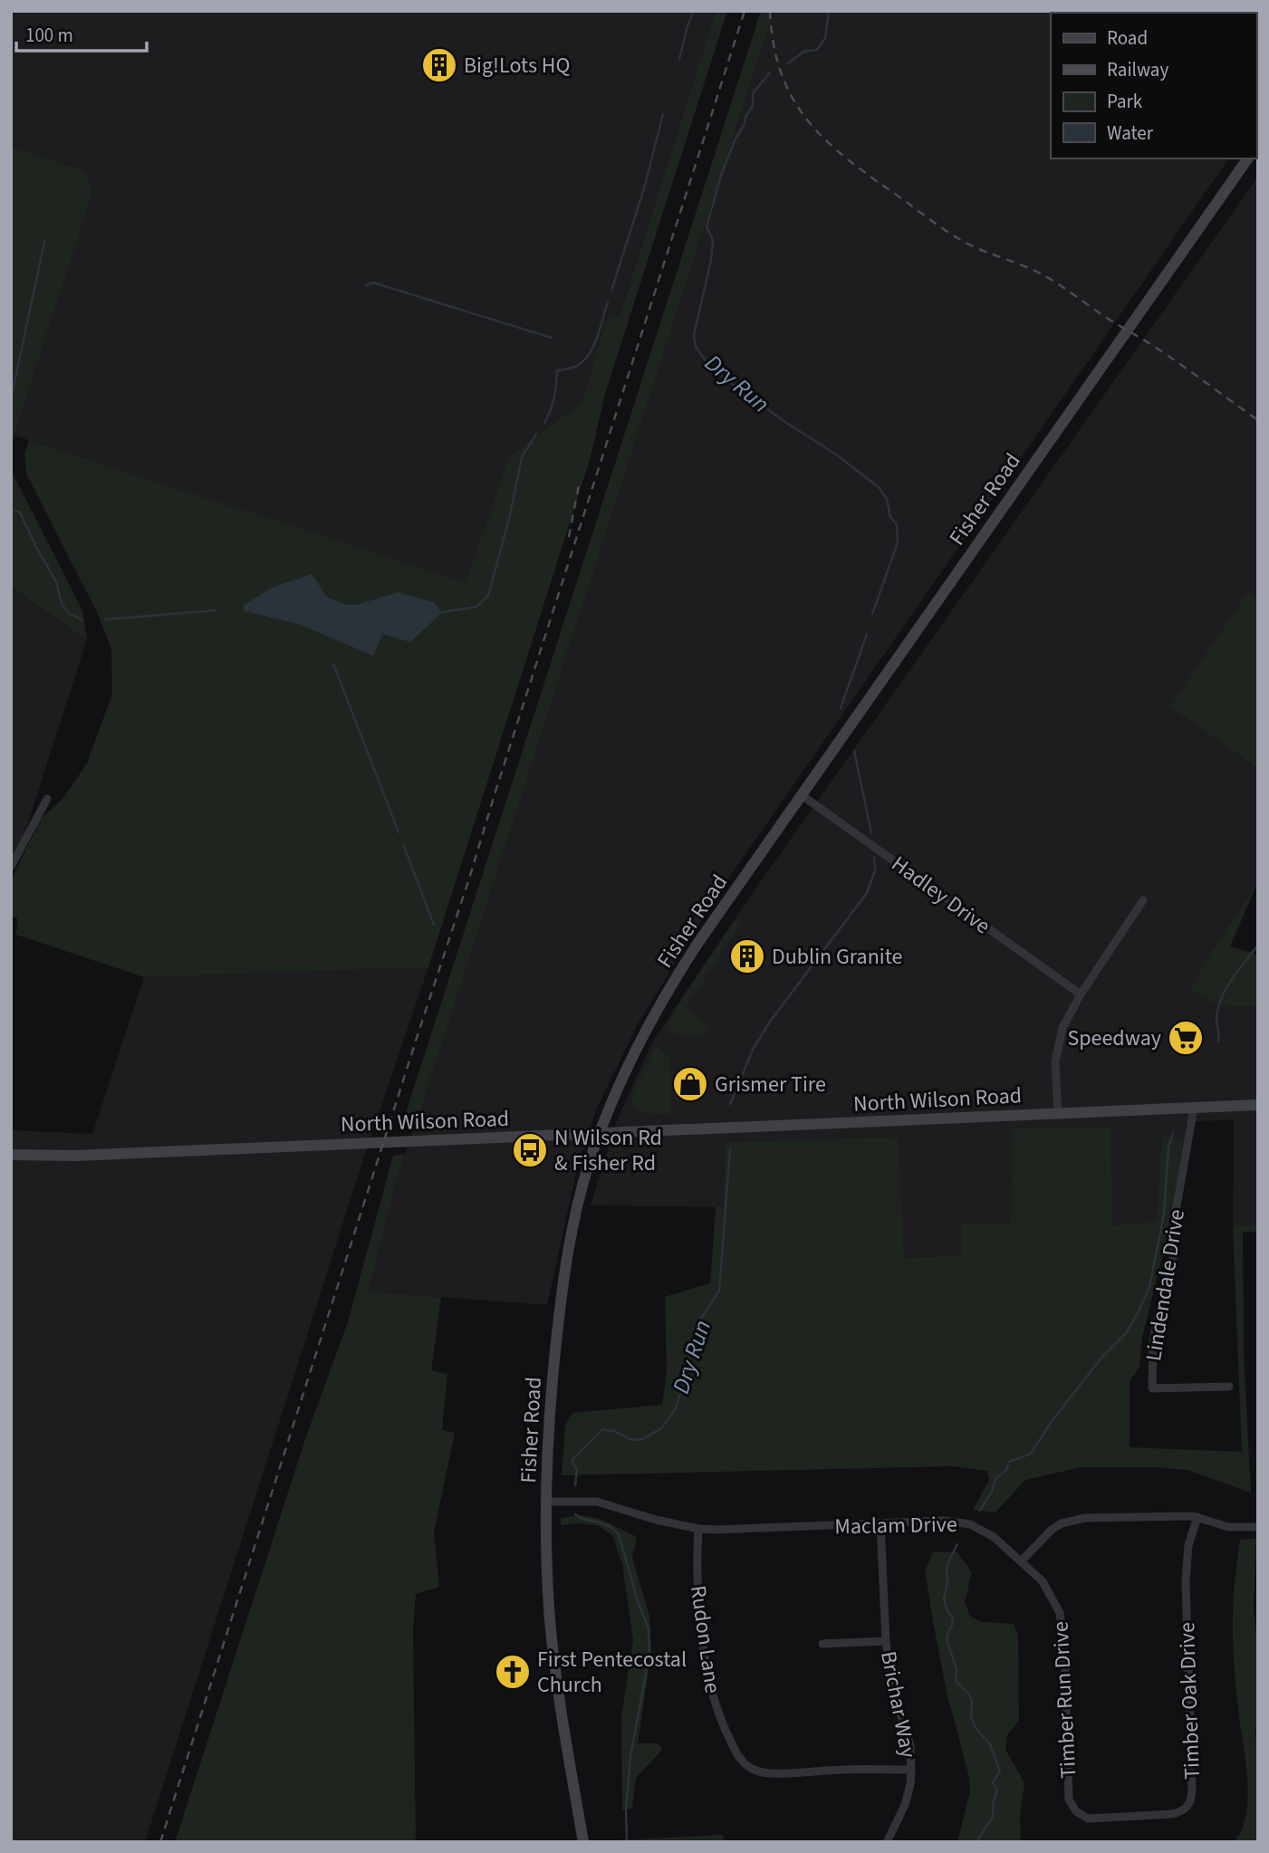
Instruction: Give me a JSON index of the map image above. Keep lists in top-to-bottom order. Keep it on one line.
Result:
{"streets":{"main road":["Fisher Road","North Wilson Road"],"street":["Hadley Drive","Lindendale Drive","Maclam Drive","Rudon Lane","Timber Run Drive","Timber Oak Drive","Brichar Way"]},"crossings":[["Fisher Road","Hadley Drive"],["Fisher Road","North Wilson Road"],["Fisher Road","Maclam Drive"],["North Wilson Road","Lindendale Drive"],["Maclam Drive","Rudon Lane"],["Maclam Drive","Timber Run Drive"],["Maclam Drive","Brichar Way"],["Rudon Lane","Brichar Way"],["Timber Run Drive","Timber Oak Drive"]],"water":["Dry Run"],"places":{"building":["Big!Lots HQ","Dublin Granite"],"supermarket":["Speedway"],"shop":["Grismer Tire"],"bus stop":["N Wilson Rd & Fisher Rd"],"church":["First Pentecostal Church"]},"legend":["Road","Railway","Park","Water"],"scale_bar":"100 m"}
